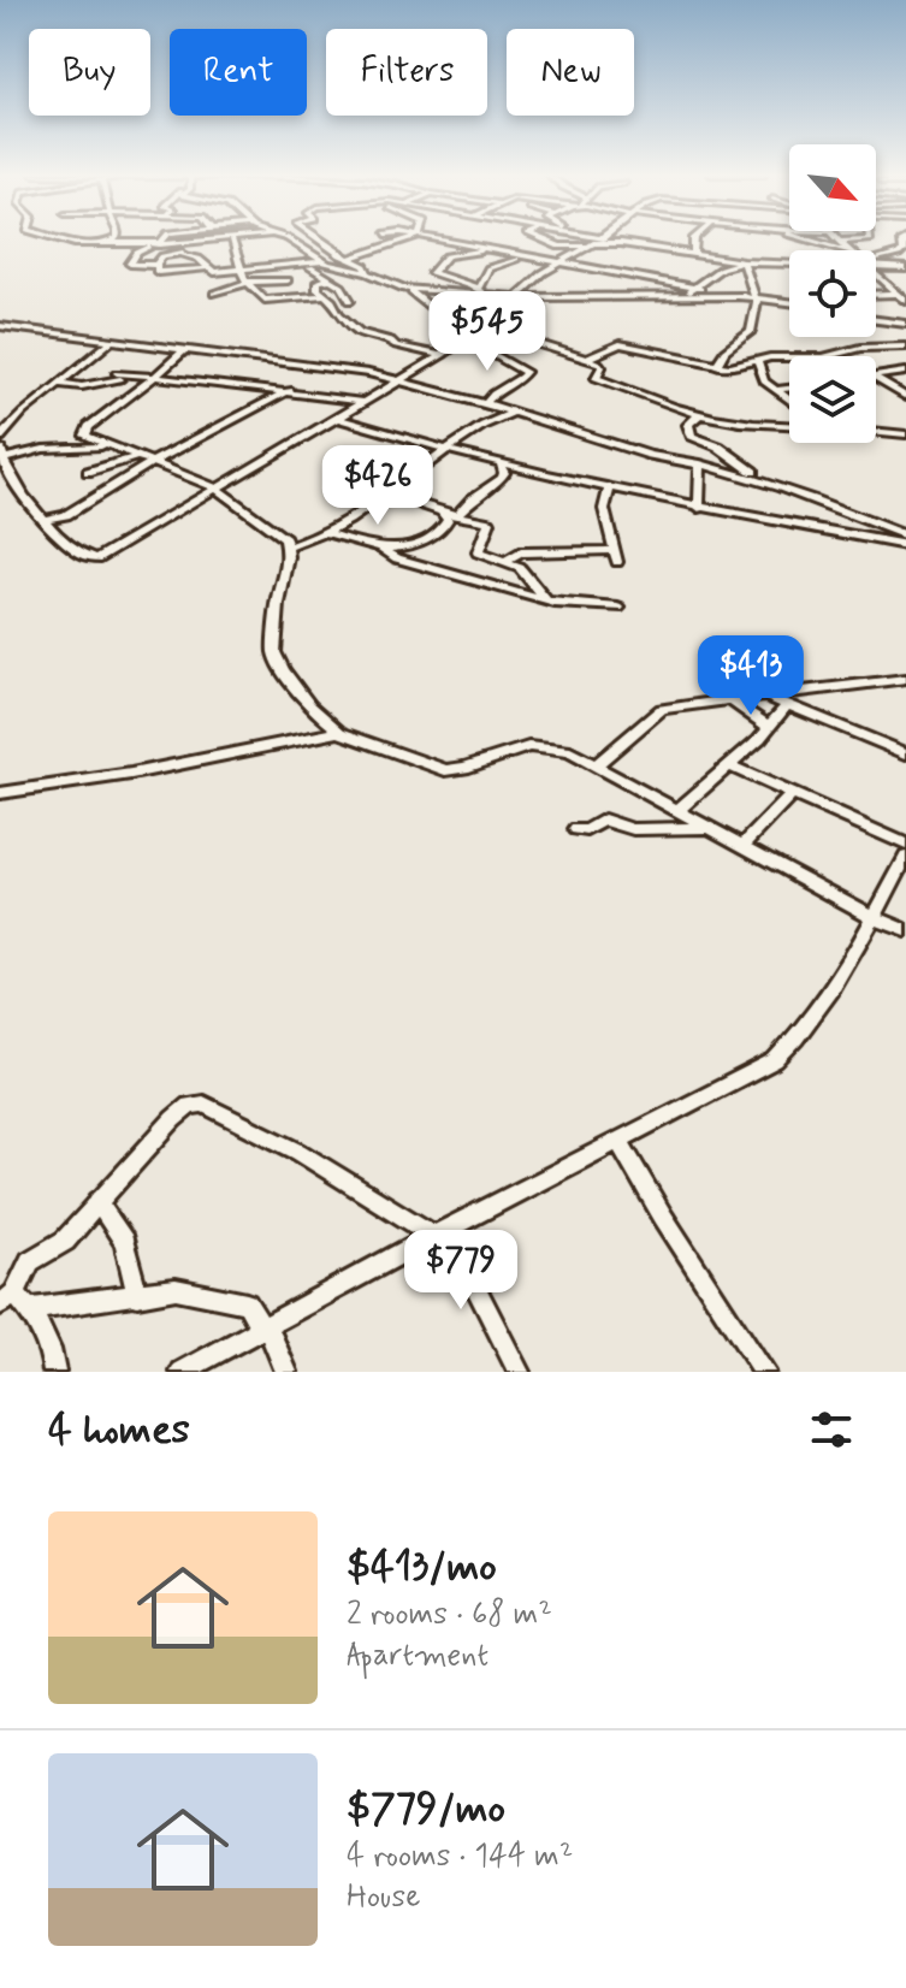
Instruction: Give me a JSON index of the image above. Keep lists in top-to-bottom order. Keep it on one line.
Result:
{"north":"bottom right","page":{"chip":["Buy","Rent","Filters","New"],"price":["$545","$426","$413","$779"],"heading":"4 homes","list":[{"name":"$413/mo","note":"2 rooms · 68 m² · Apartment"},{"name":"$779/mo","note":"4 rooms · 144 m² · House"}]}}
